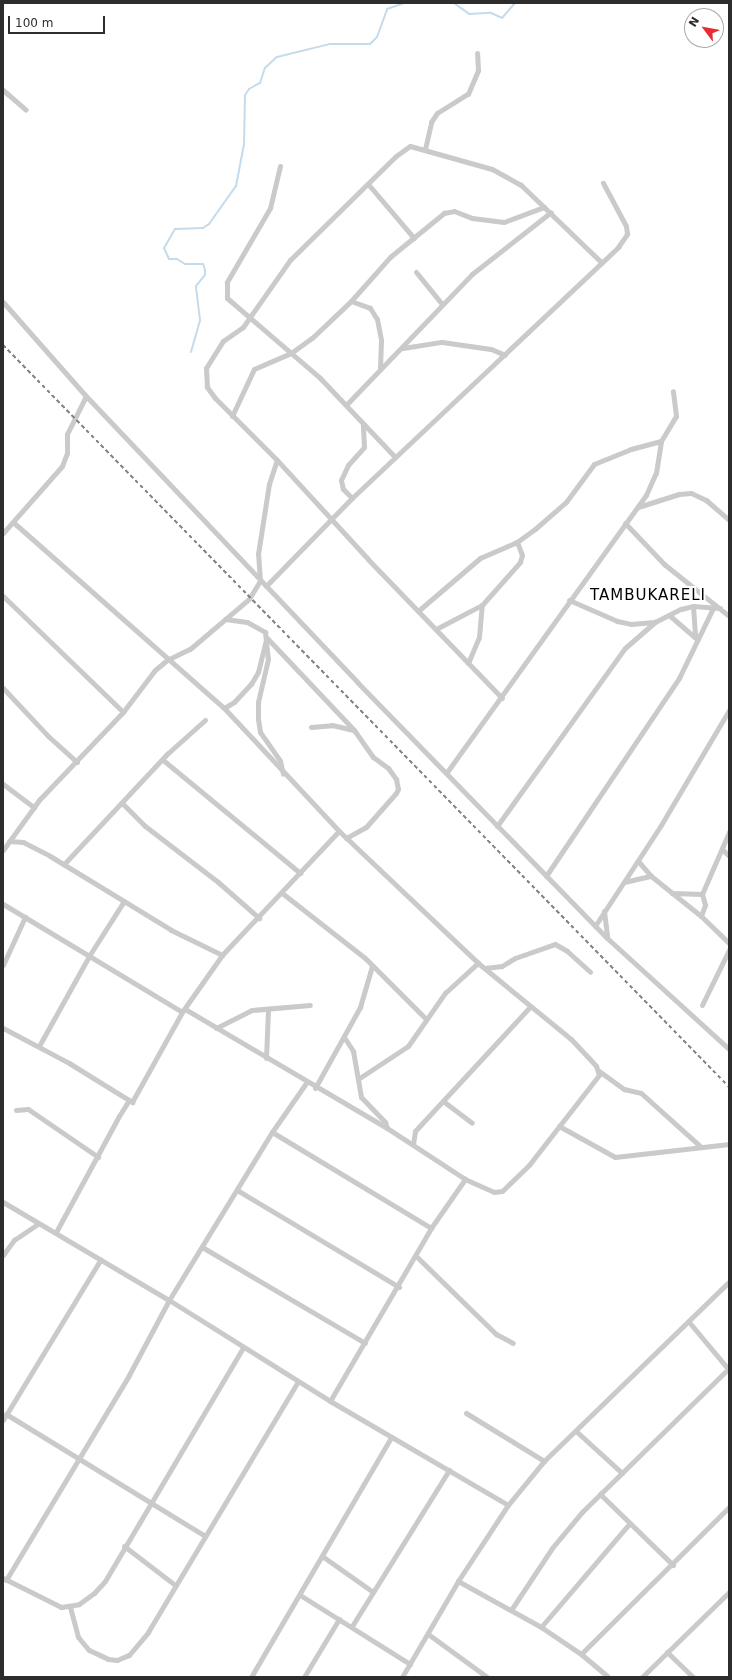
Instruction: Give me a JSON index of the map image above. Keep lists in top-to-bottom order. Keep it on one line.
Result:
{"districts":["TAMBUKARELI"],"scale_bar":"100 m","north":"top left"}
